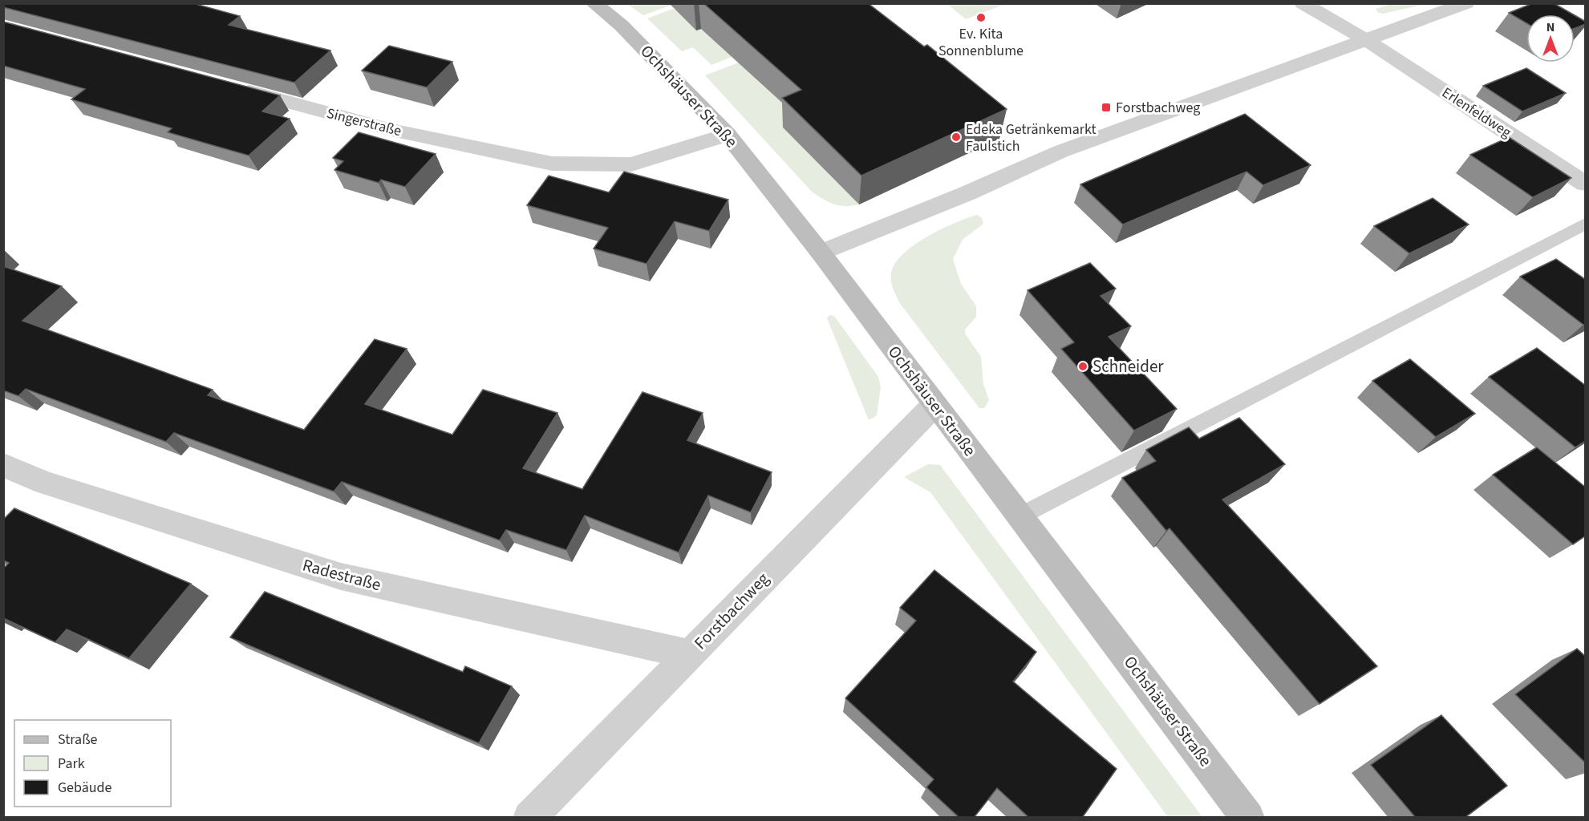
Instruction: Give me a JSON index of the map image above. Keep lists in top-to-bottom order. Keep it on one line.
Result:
{"streets":{"main road":["Ochshäuser Straße"],"street":["Erlenfeldweg","Singerstraße","Radestraße","Forstbachweg"]},"crossings":[["Ochshäuser Straße","Singerstraße"],["Ochshäuser Straße","Forstbachweg"],["Radestraße","Forstbachweg"]],"places":{"other":["Ev. Kita Sonnenblume","Edeka Getränkemarkt Faulstich","Schneider"],"transit":["Forstbachweg"]},"legend":["Straße","Park","Gebäude"],"north":"top"}
